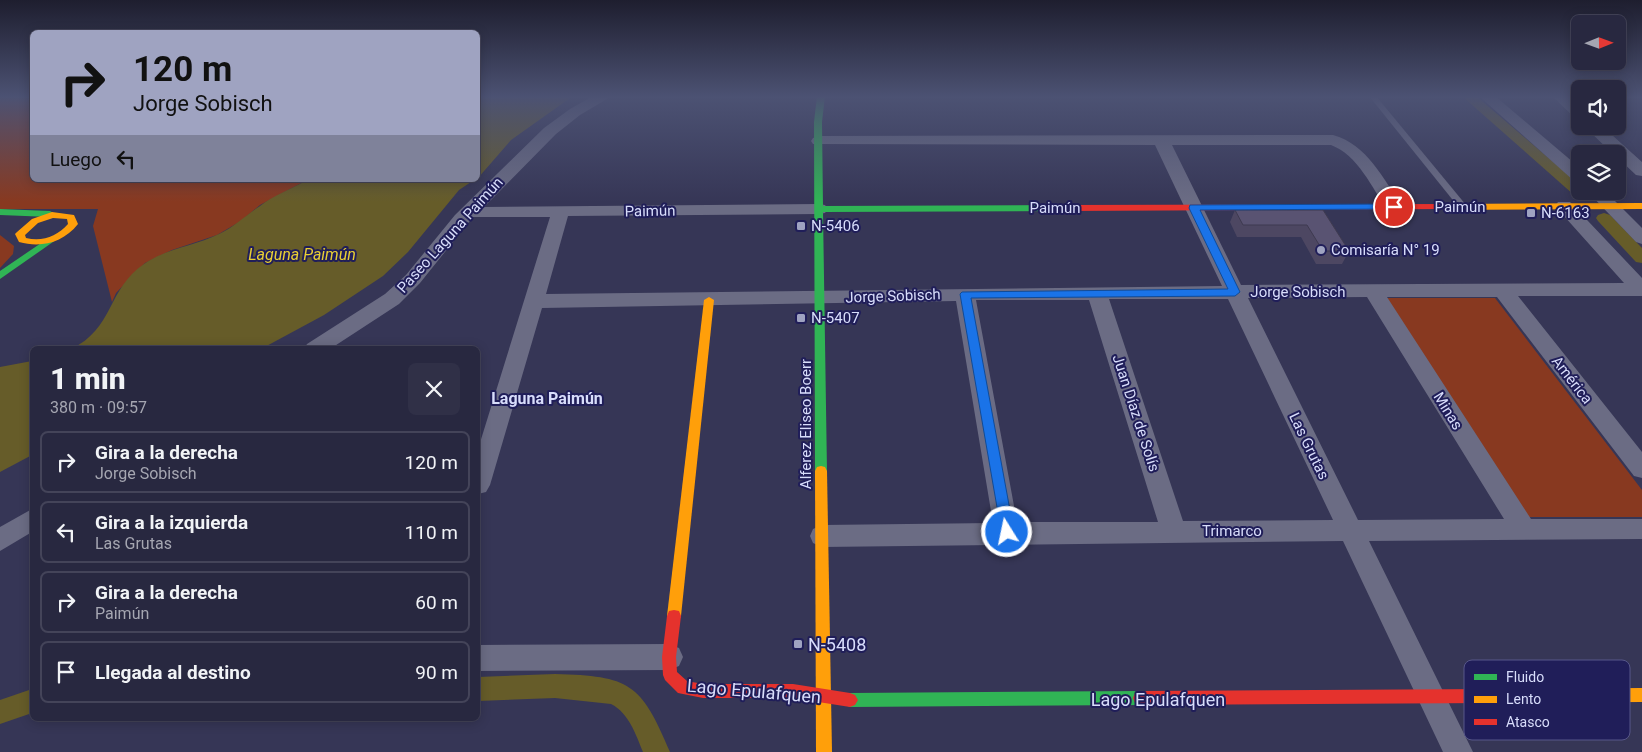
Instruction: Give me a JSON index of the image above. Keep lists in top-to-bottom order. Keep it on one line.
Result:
{"streets":{"street":["Paimún","Paseo Laguna Paimún","Jorge Sobisch","América","Minas","Juan Díaz de Solís","Alferez Eliseo Boerr","Las Grutas","Trimarco","Lago Epulafquen"]},"crossings":[["Paimún","Paseo Laguna Paimún"],["Paimún","Alferez Eliseo Boerr"],["Paimún","Las Grutas"],["Jorge Sobisch","América"],["Jorge Sobisch","Minas"],["Jorge Sobisch","Juan Díaz de Solís"],["Jorge Sobisch","Alferez Eliseo Boerr"],["Jorge Sobisch","Las Grutas"],["Minas","Trimarco"],["Juan Díaz de Solís","Trimarco"],["Alferez Eliseo Boerr","Trimarco"],["Alferez Eliseo Boerr","Lago Epulafquen"],["Las Grutas","Trimarco"],["Las Grutas","Lago Epulafquen"]],"districts":["Laguna Paimún"],"water":["Laguna Paimún"],"places":{"transit":["N-6163","N-5406","N-5407","N-5408"],"other":["Comisaría N° 19"]},"legend":["Fluido","Lento","Atasco"],"north":"right","page":{"turn":["120 m","Jorge Sobisch"],"then":"Luego","heading":["1 min","380 m · 09:57"],"list":[{"name":"Gira a la derecha","note":"Jorge Sobisch","value":"120 m"},{"name":"Gira a la izquierda","note":"Las Grutas","value":"110 m"},{"name":"Gira a la derecha","note":"Paimún","value":"60 m"},{"name":"Llegada al destino","value":"90 m"}]}}
